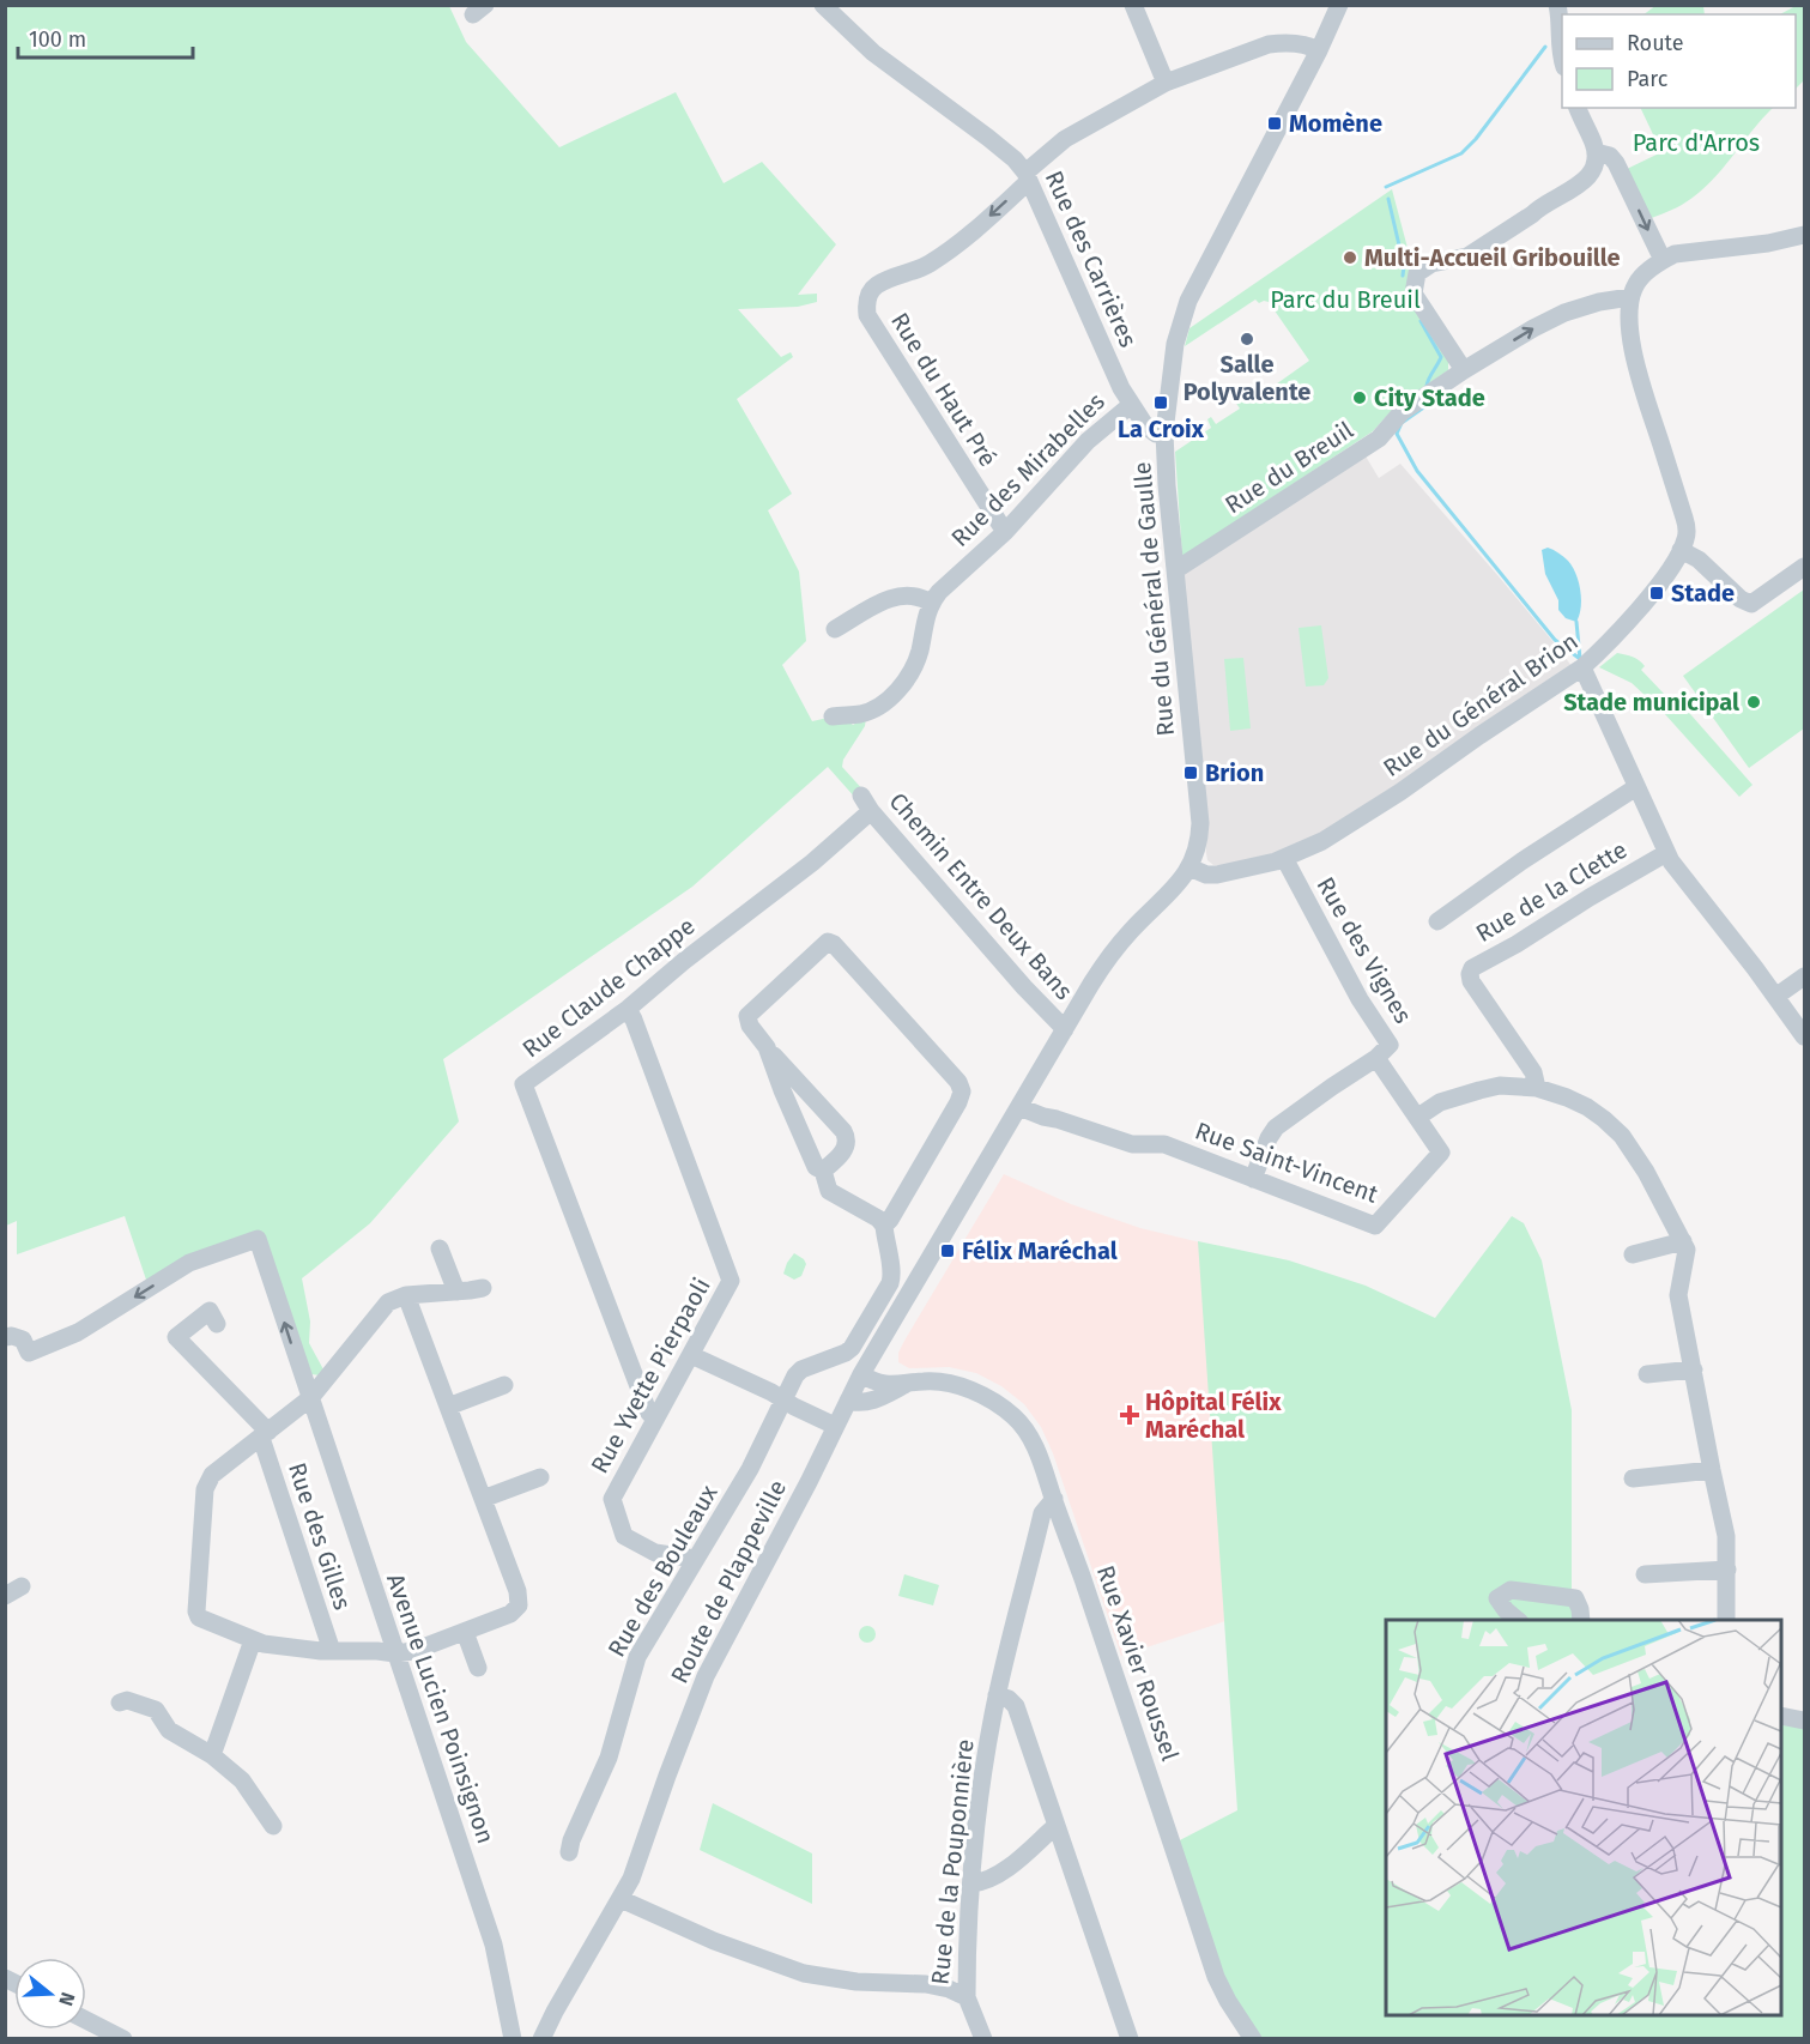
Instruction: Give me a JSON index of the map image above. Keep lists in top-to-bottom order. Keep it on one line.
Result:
{"streets":{"street":["Rue des Carrières","Rue du Haut Pré","Rue du Breuil","Rue des Mirabelles","Rue du Général de Gaulle","Rue du Général Brion","Rue de la Clette","Chemin Entre Deux Bans","Rue des Vignes","Rue Claude Chappe","Rue Saint-Vincent","Rue Yvette Pierpaoli","Rue des Gilles","Rue des Bouleaux","Route de Plappeville","Rue Xavier Roussel","Avenue Lucien Poinsignon","Rue de la Pouponnière"]},"crossings":[["Rue des Carrières","Rue du Haut Pré"],["Rue des Carrières","Rue des Mirabelles"],["Rue des Carrières","Rue du Général de Gaulle"],["Rue du Haut Pré","Rue des Mirabelles"],["Rue du Haut Pré","Rue du Général de Gaulle"],["Rue du Breuil","Rue du Général de Gaulle"],["Rue du Général de Gaulle","Rue du Général Brion"],["Rue du Général de Gaulle","Chemin Entre Deux Bans"],["Rue du Général de Gaulle","Rue Saint-Vincent"],["Rue du Général de Gaulle","Route de Plappeville"],["Rue du Général Brion","Rue des Vignes"],["Chemin Entre Deux Bans","Rue Claude Chappe"],["Rue des Vignes","Rue Saint-Vincent"],["Rue Claude Chappe","Rue Yvette Pierpaoli"],["Rue Yvette Pierpaoli","Rue des Bouleaux"],["Route de Plappeville","Rue Xavier Roussel"],["Route de Plappeville","Rue de la Pouponnière"],["Rue Xavier Roussel","Rue de la Pouponnière"]],"parks":["Parc d'Arros","Parc du Breuil"],"places":{"transit":["Momène","La Croix","Stade","Brion","Félix Maréchal"],"other":["Multi-Accueil Gribouille","Salle Polyvalente","City Stade","Stade municipal"],"health":["Hôpital Félix Maréchal"]},"legend":["Route","Parc"],"scale_bar":"100 m","north":"right"}
